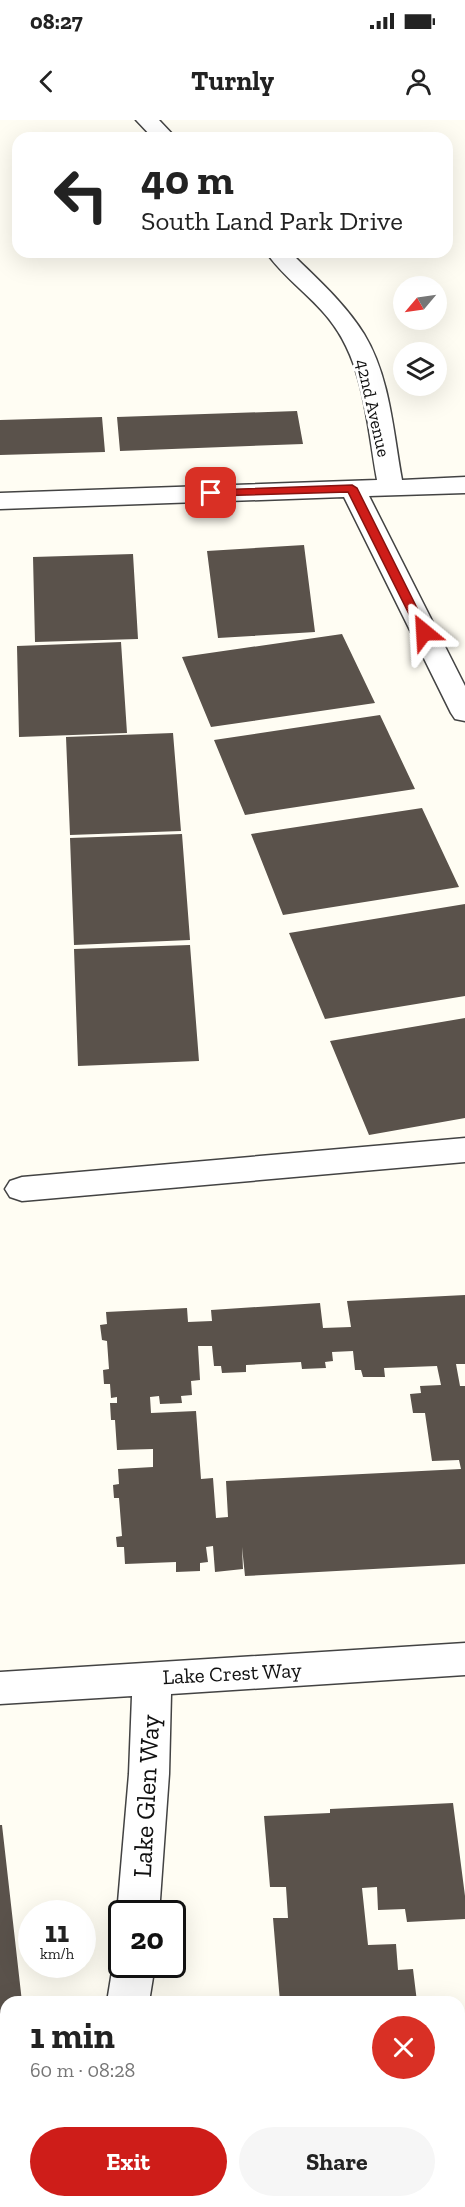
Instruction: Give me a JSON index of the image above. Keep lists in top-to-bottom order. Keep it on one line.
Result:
{"streets":{"street":["42nd Avenue","Lake Crest Way","Lake Glen Way"]},"crossings":[["Lake Crest Way","Lake Glen Way"]],"north":"bottom left","page":{"status":"08:27","header":"Turnly","turn":["40 m","South Land Park Drive"],"speed":"11 km/h","limit":"20","heading":["1 min","60 m · 08:28"],"buttons":["Exit","Share"]}}
